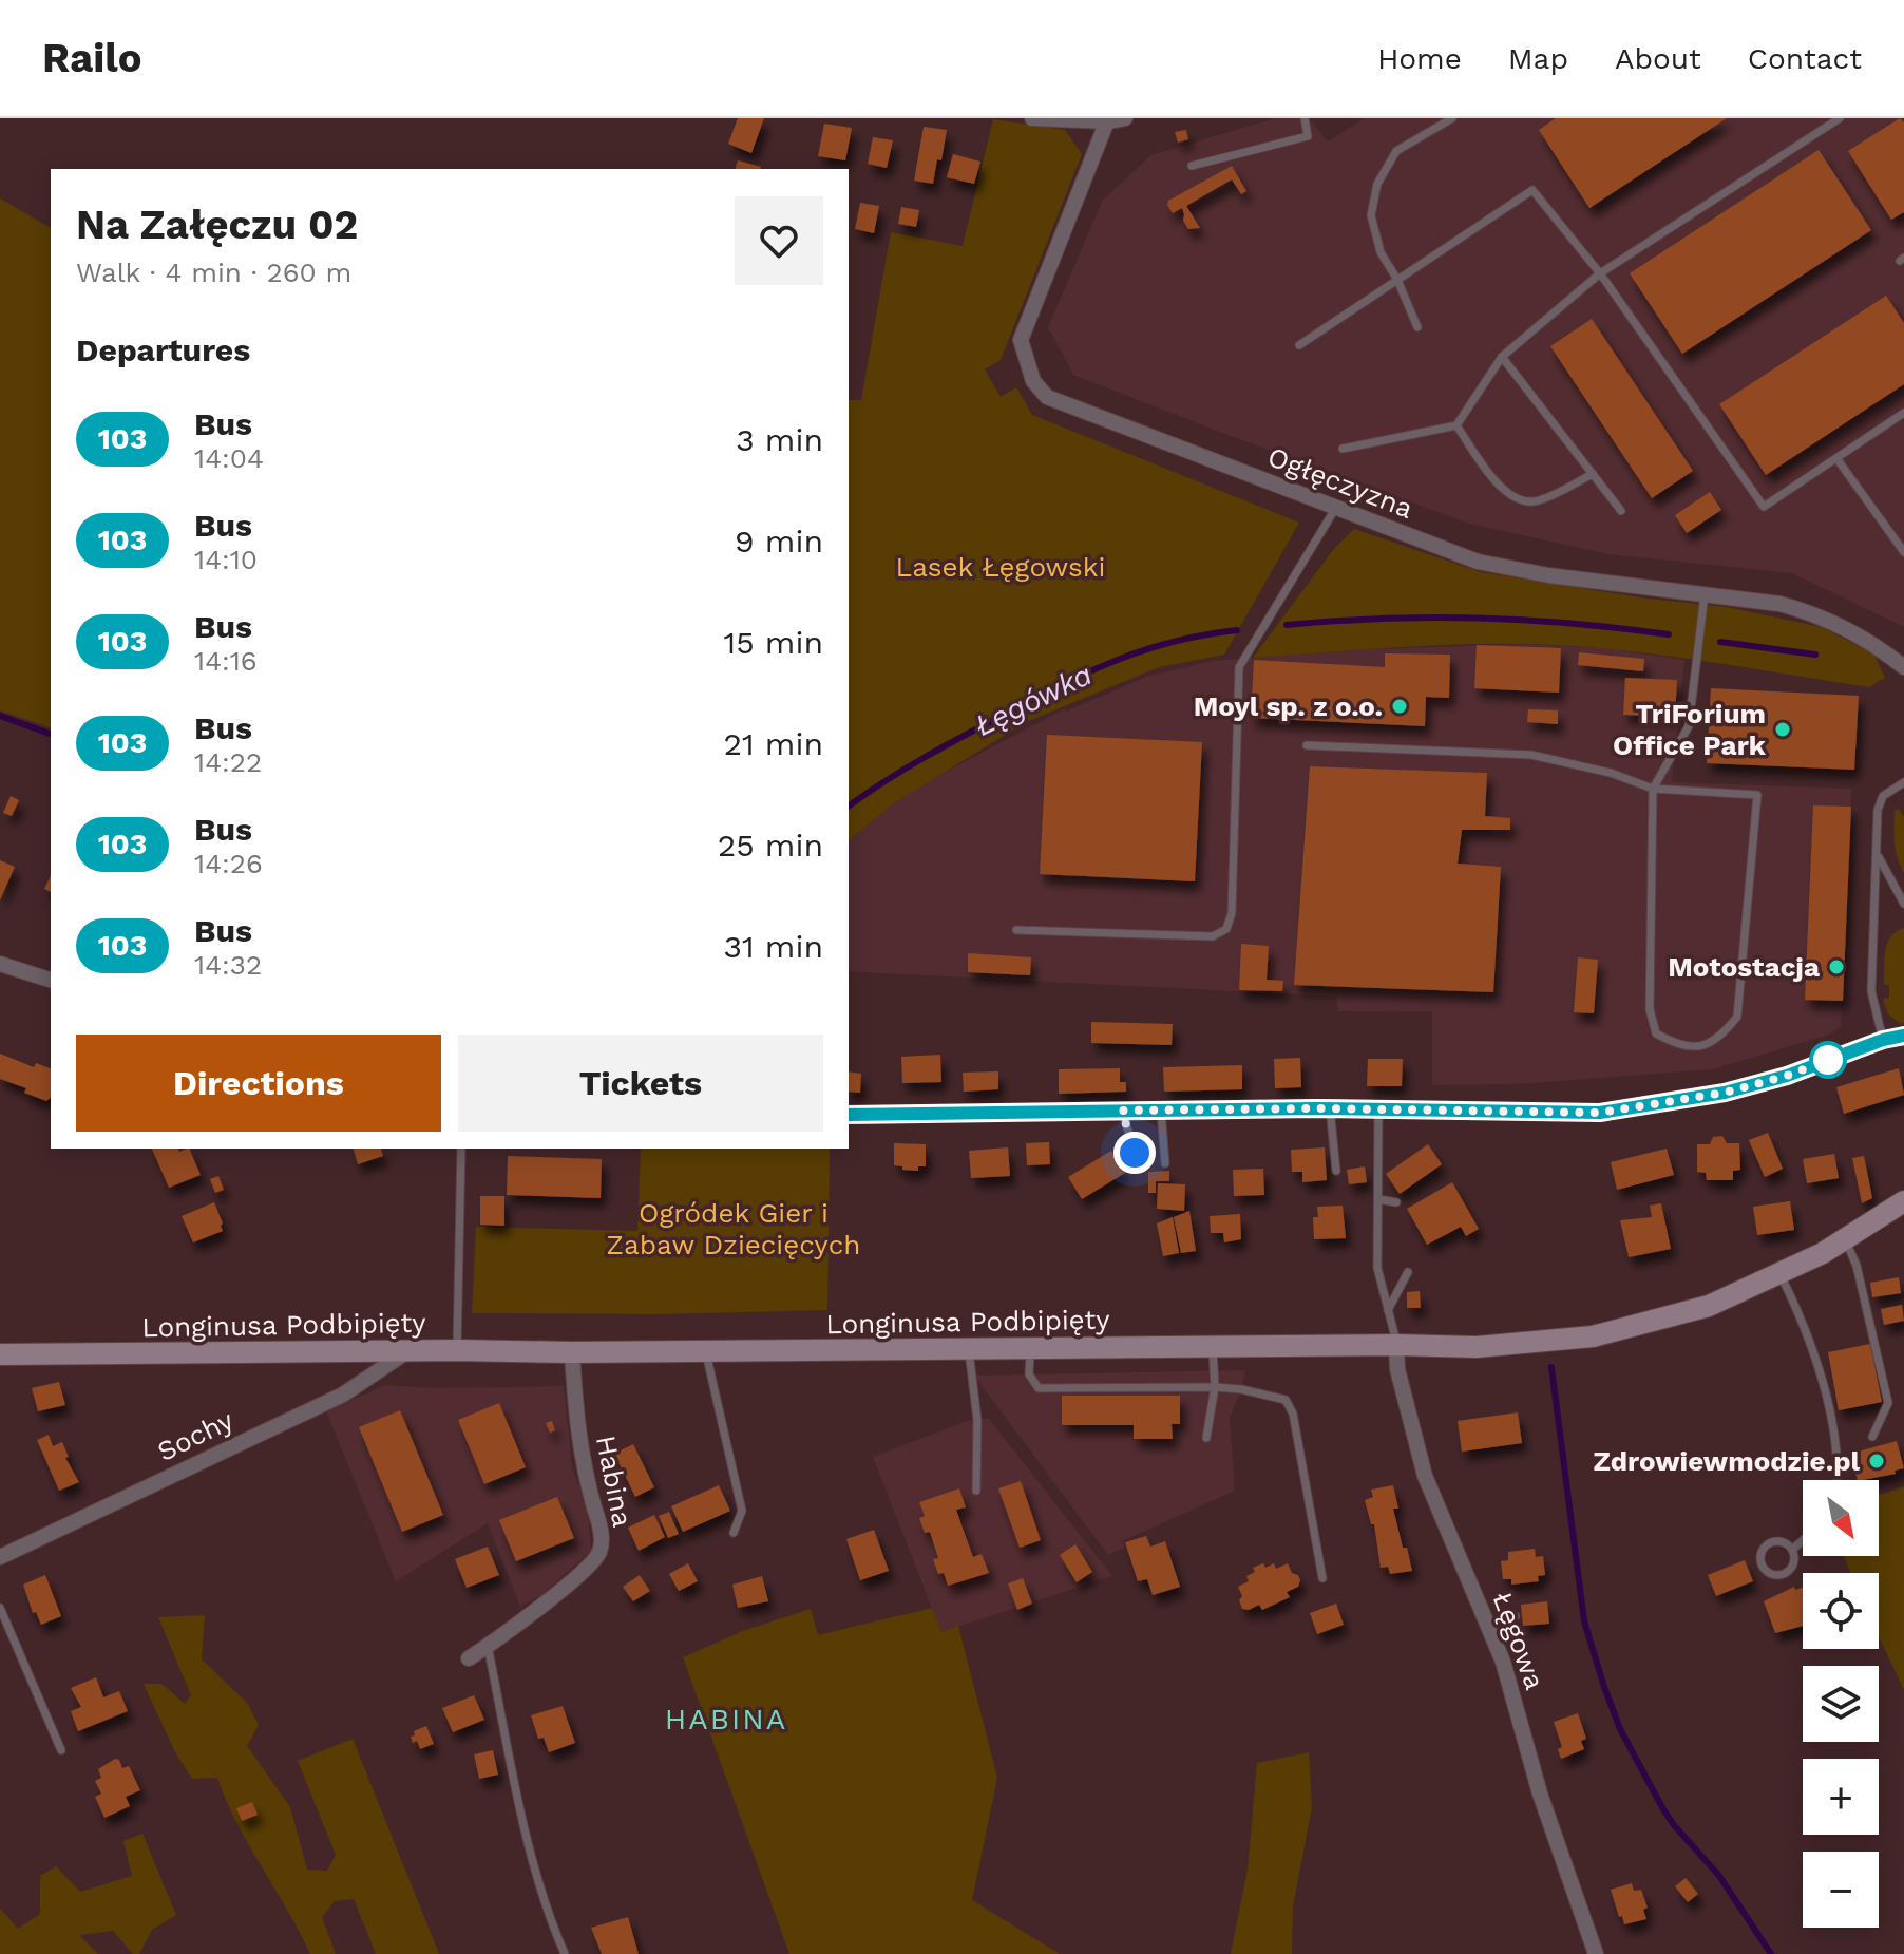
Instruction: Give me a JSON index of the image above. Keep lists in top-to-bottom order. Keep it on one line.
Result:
{"streets":{"street":["Ogłęczyzna","Longinusa Podbipięty","Sochy","Habina","Łęgowa"]},"crossings":[["Longinusa Podbipięty","Sochy"],["Longinusa Podbipięty","Habina"],["Longinusa Podbipięty","Łęgowa"]],"districts":["HABINA"],"water":["Łęgówka"],"parks":["Lasek Łęgowski","Ogródek Gier i Zabaw Dziecięcych"],"places":["Moyl sp. z o.o.","TriForium Office Park","Motostacja","Zdrowiewmodzie.pl"],"lines":["bus line 103"],"north":"bottom right","page":{"header":"Railo","nav":["Home","Map","About","Contact"],"heading":[["Na Załęczu 02","Walk · 4 min · 260 m"],"Departures"],"list":[{"mark":"103","name":"Bus","note":"14:04","value":"3 min"},{"mark":"103","name":"Bus","note":"14:10","value":"9 min"},{"mark":"103","name":"Bus","note":"14:16","value":"15 min"},{"mark":"103","name":"Bus","note":"14:22","value":"21 min"},{"mark":"103","name":"Bus","note":"14:26","value":"25 min"},{"mark":"103","name":"Bus","note":"14:32","value":"31 min"}],"buttons":["Directions","Tickets"],"map_buttons":["+","−"]}}
